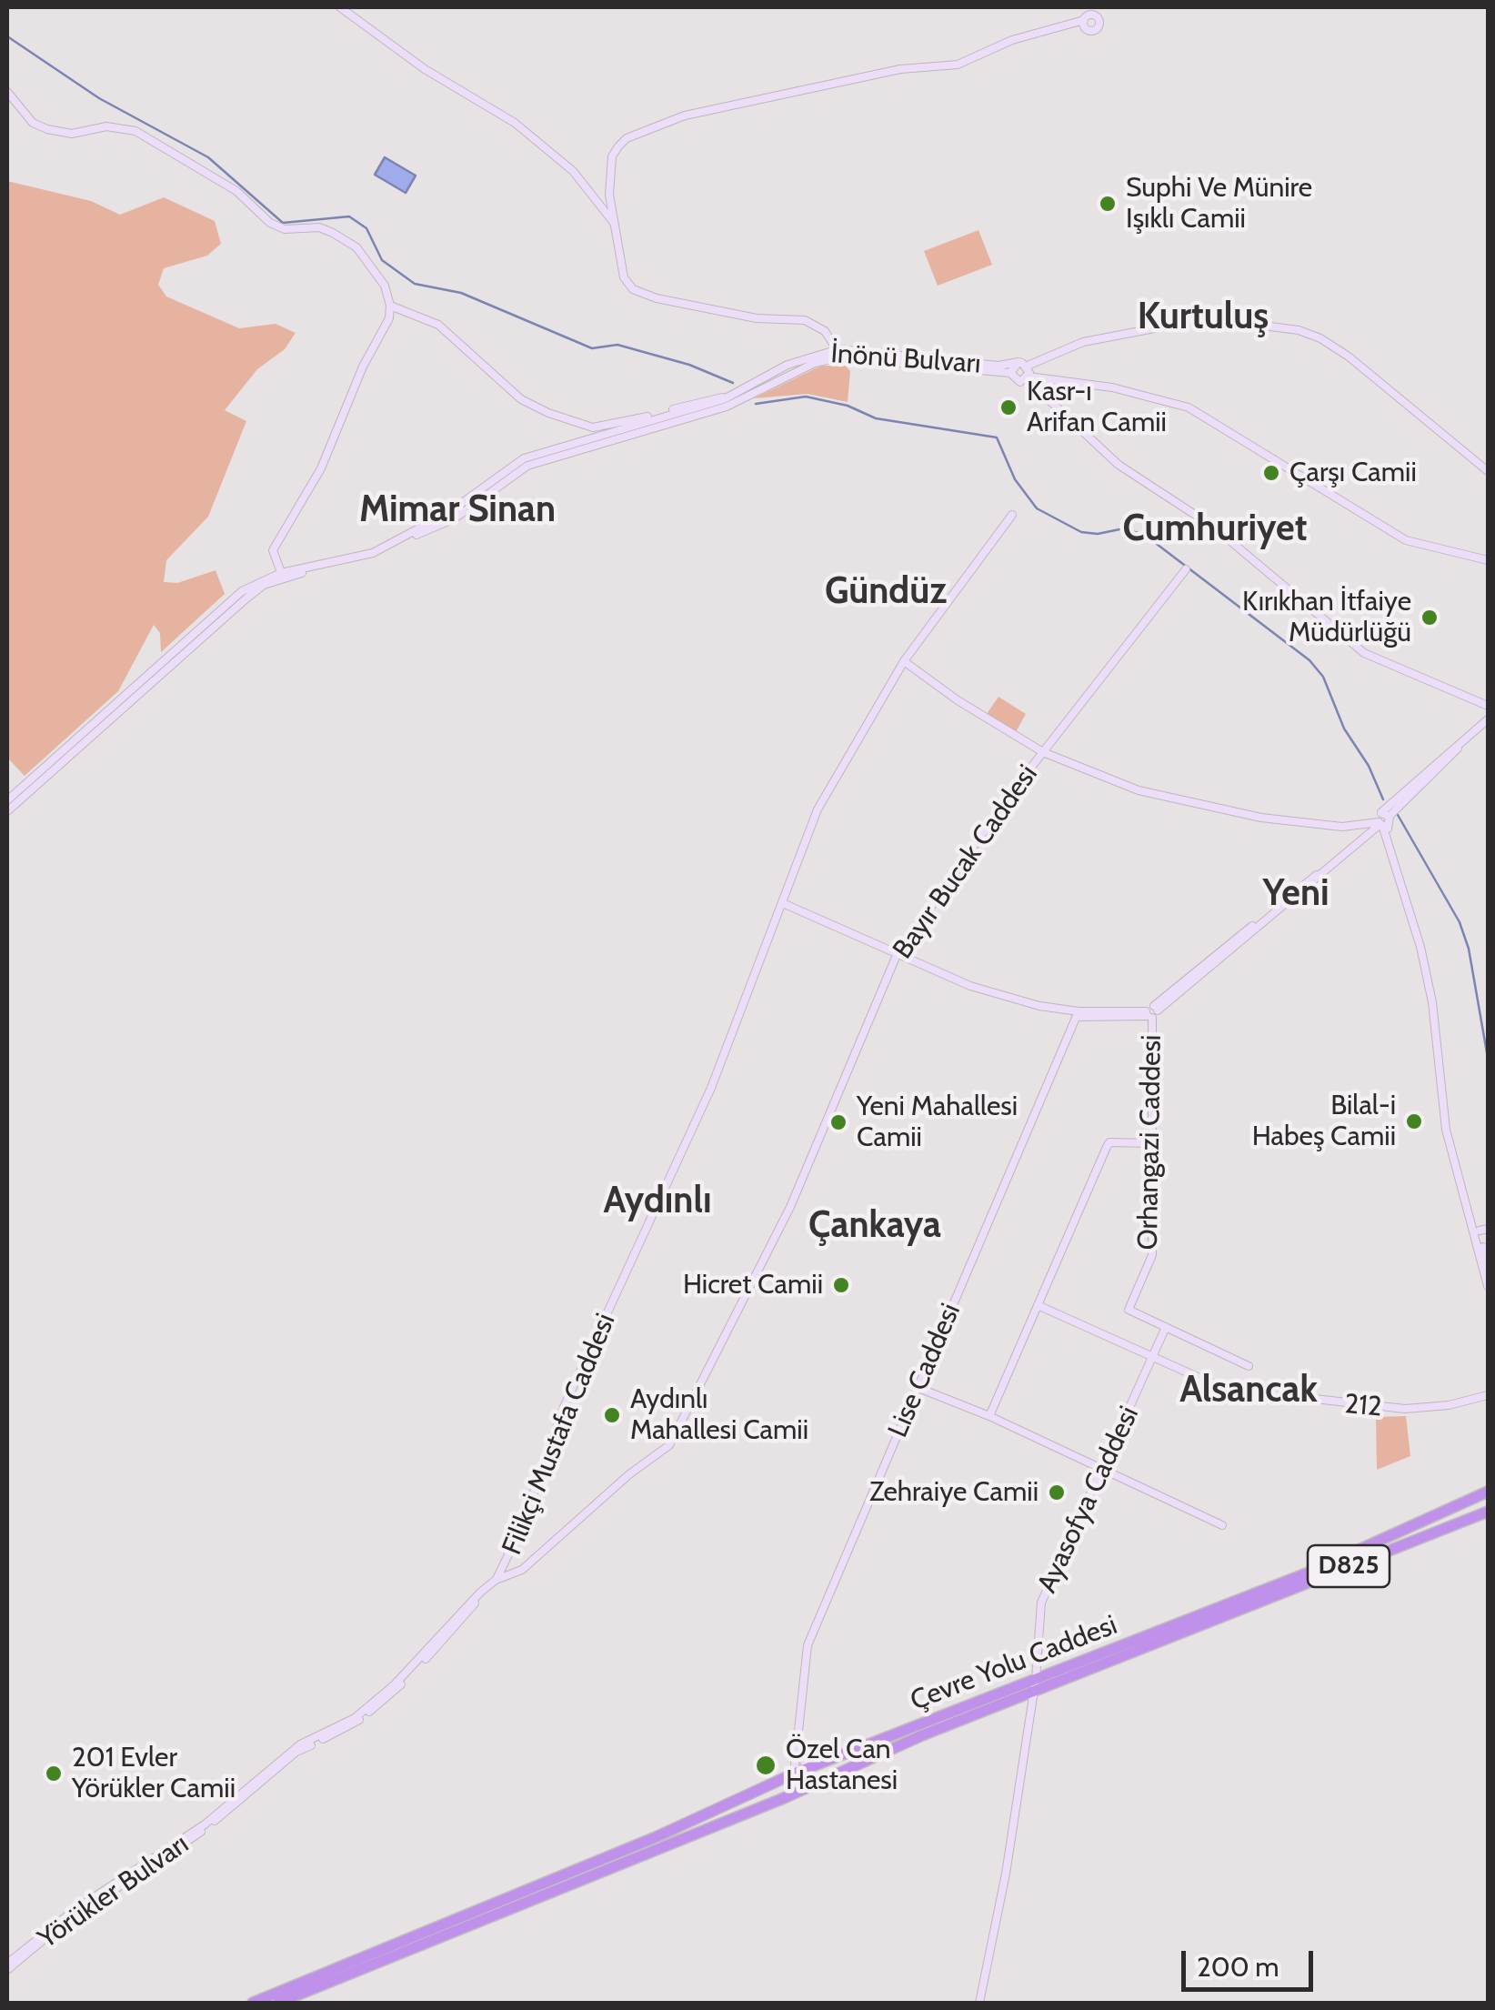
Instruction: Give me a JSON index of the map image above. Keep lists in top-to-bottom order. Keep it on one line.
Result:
{"streets":{"highway":["D825","Çevre Yolu Caddesi"],"street":["İnönü Bulvarı","Bayır Bucak Caddesi","Orhangazi Caddesi","Lise Caddesi","212","Filikçi Mustafa Caddesi","Ayasofya Caddesi","Yörükler Bulvarı"]},"crossings":[["Bayır Bucak Caddesi","Filikçi Mustafa Caddesi"],["Orhangazi Caddesi","Ayasofya Caddesi"],["Lise Caddesi","Çevre Yolu Caddesi"],["212","Ayasofya Caddesi"],["Filikçi Mustafa Caddesi","Yörükler Bulvarı"],["Ayasofya Caddesi","Çevre Yolu Caddesi"]],"districts":["Kurtuluş","Mimar Sinan","Cumhuriyet","Gündüz","Yeni","Aydınlı","Çankaya","Alsancak"],"places":["Suphi Ve Münire Işıklı Camii","Kasr-ı Arifan Camii","Çarşı Camii","Kırıkhan İtfaiye Müdürlüğü","Bilal-i Habeş Camii","Yeni Mahallesi Camii","Hicret Camii","Aydınlı Mahallesi Camii","Zehraiye Camii","Özel Can Hastanesi","201 Evler Yörükler Camii"],"scale_bar":"200 m"}
